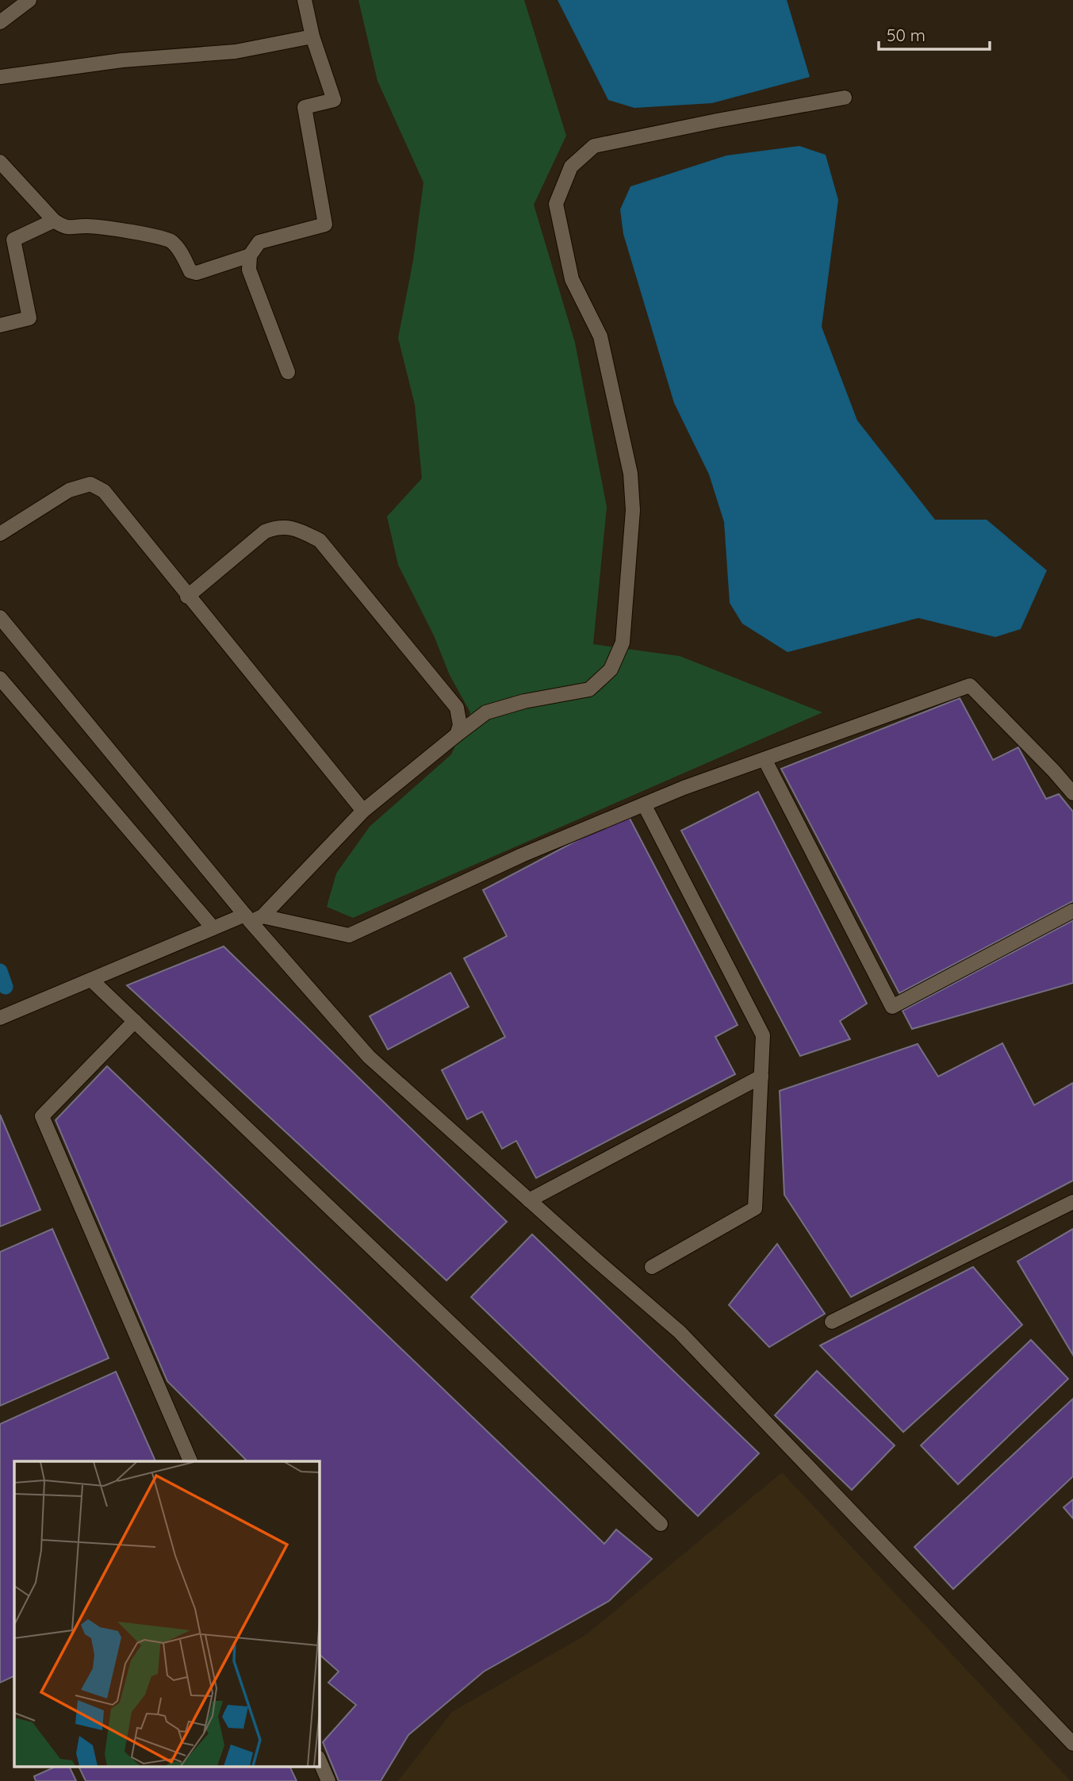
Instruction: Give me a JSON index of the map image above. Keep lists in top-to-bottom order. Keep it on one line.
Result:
{"scale_bar":"50 m"}
